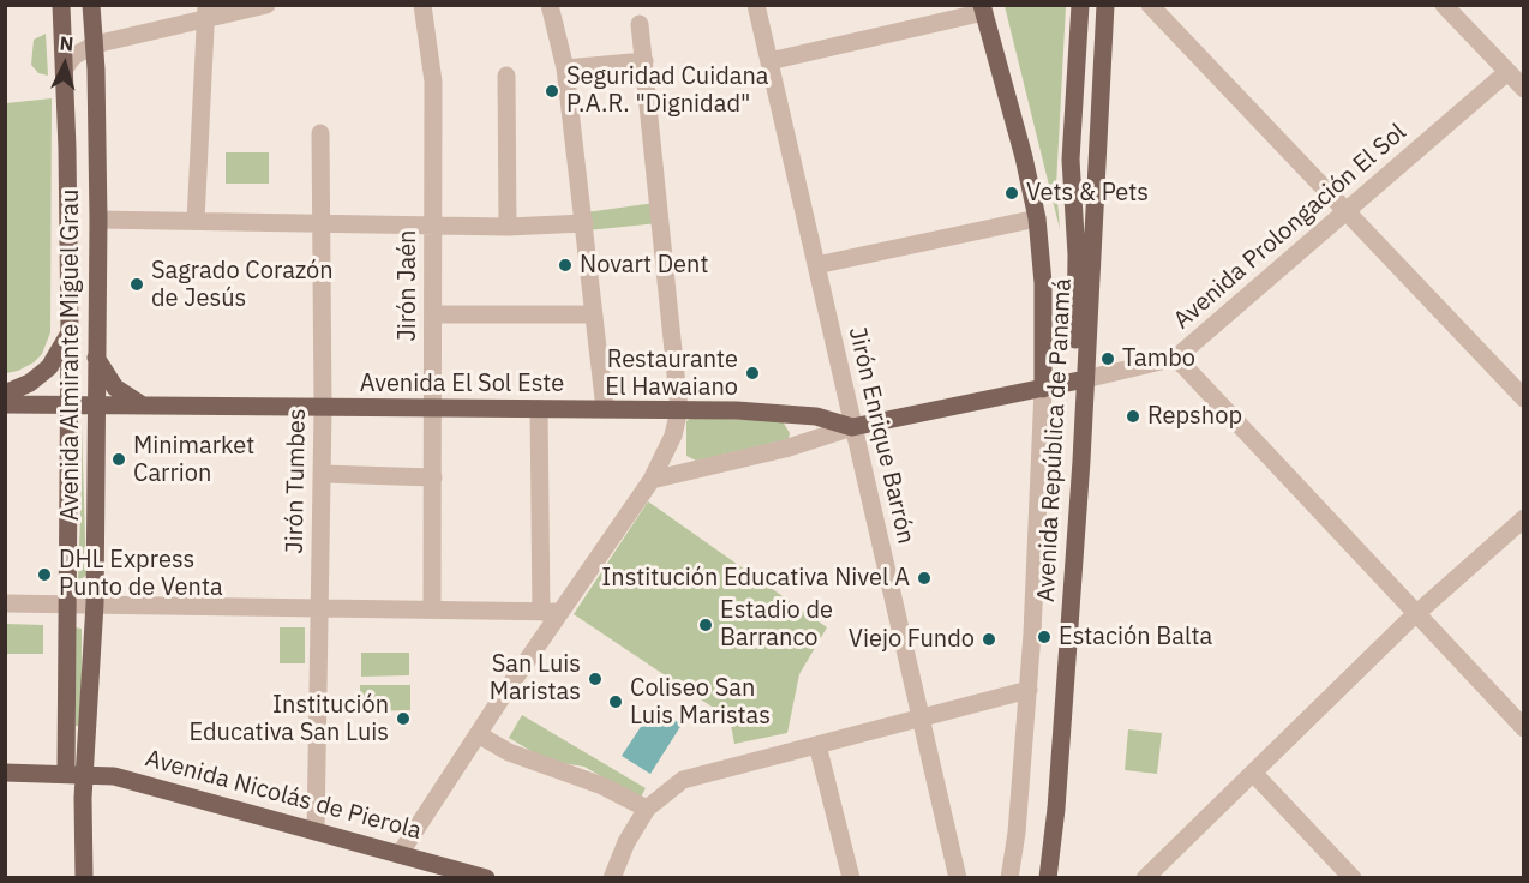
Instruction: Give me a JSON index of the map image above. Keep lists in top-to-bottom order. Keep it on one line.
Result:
{"streets":{"main road":["Avenida Almirante Miguel Grau","Avenida El Sol Este","Avenida República de Panamá","Avenida Nicolás de Pierola"],"street":["Avenida Prolongación El Sol","Jirón Jaén","Jirón Enrique Barrón","Jirón Tumbes"]},"crossings":[["Avenida Prolongación El Sol","Avenida El Sol Este"],["Avenida Prolongación El Sol","Avenida República de Panamá"],["Jirón Jaén","Avenida El Sol Este"],["Avenida Almirante Miguel Grau","Avenida El Sol Este"],["Avenida Almirante Miguel Grau","Avenida Nicolás de Pierola"],["Avenida El Sol Este","Jirón Enrique Barrón"],["Avenida El Sol Este","Avenida República de Panamá"],["Avenida El Sol Este","Jirón Tumbes"],["Jirón Tumbes","Avenida Nicolás de Pierola"]],"places":["Seguridad Cuidana P.A.R. \"Dignidad\"","Vets & Pets","Novart Dent","Sagrado Corazón de Jesús","Tambo","Restaurante El Hawaiano","Repshop","Minimarket Carrion","DHL Express Punto de Venta","Institución Educativa Nivel A","Estadio de Barranco","Estación Balta","Viejo Fundo","San Luis Maristas","Coliseo San Luis Maristas","Institución Educativa San Luis"],"north":"top"}
